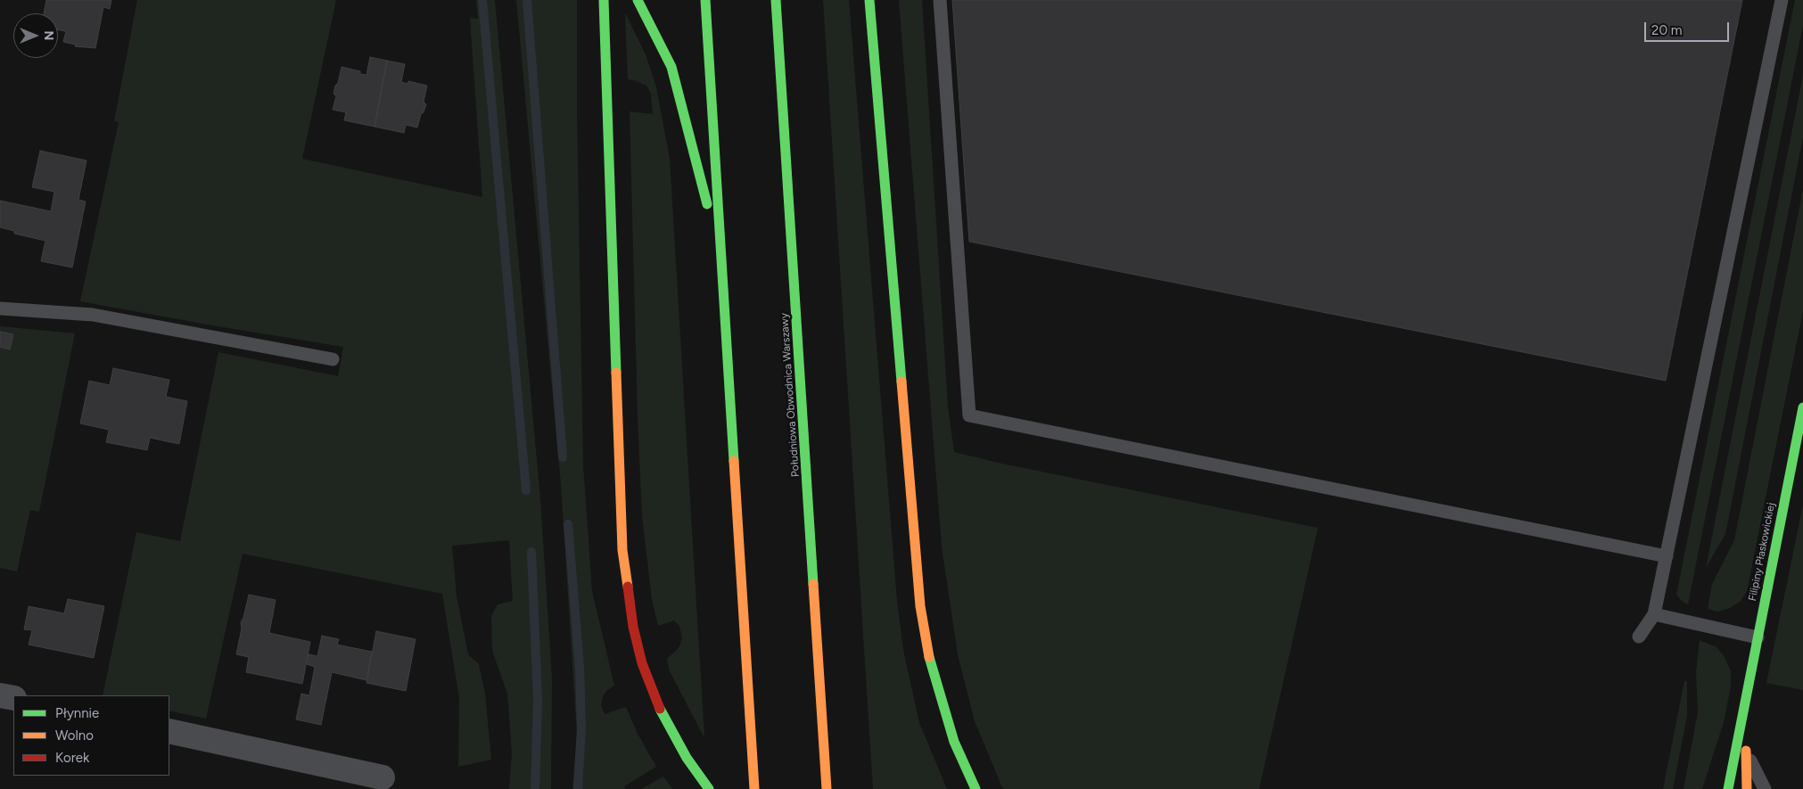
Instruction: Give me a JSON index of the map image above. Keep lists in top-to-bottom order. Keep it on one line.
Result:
{"streets":{"main road":["Południowa Obwodnica Warszawy","Filipiny Płaskowickiej"]},"legend":["Płynnie","Wolno","Korek"],"scale_bar":"20 m","north":"right"}
